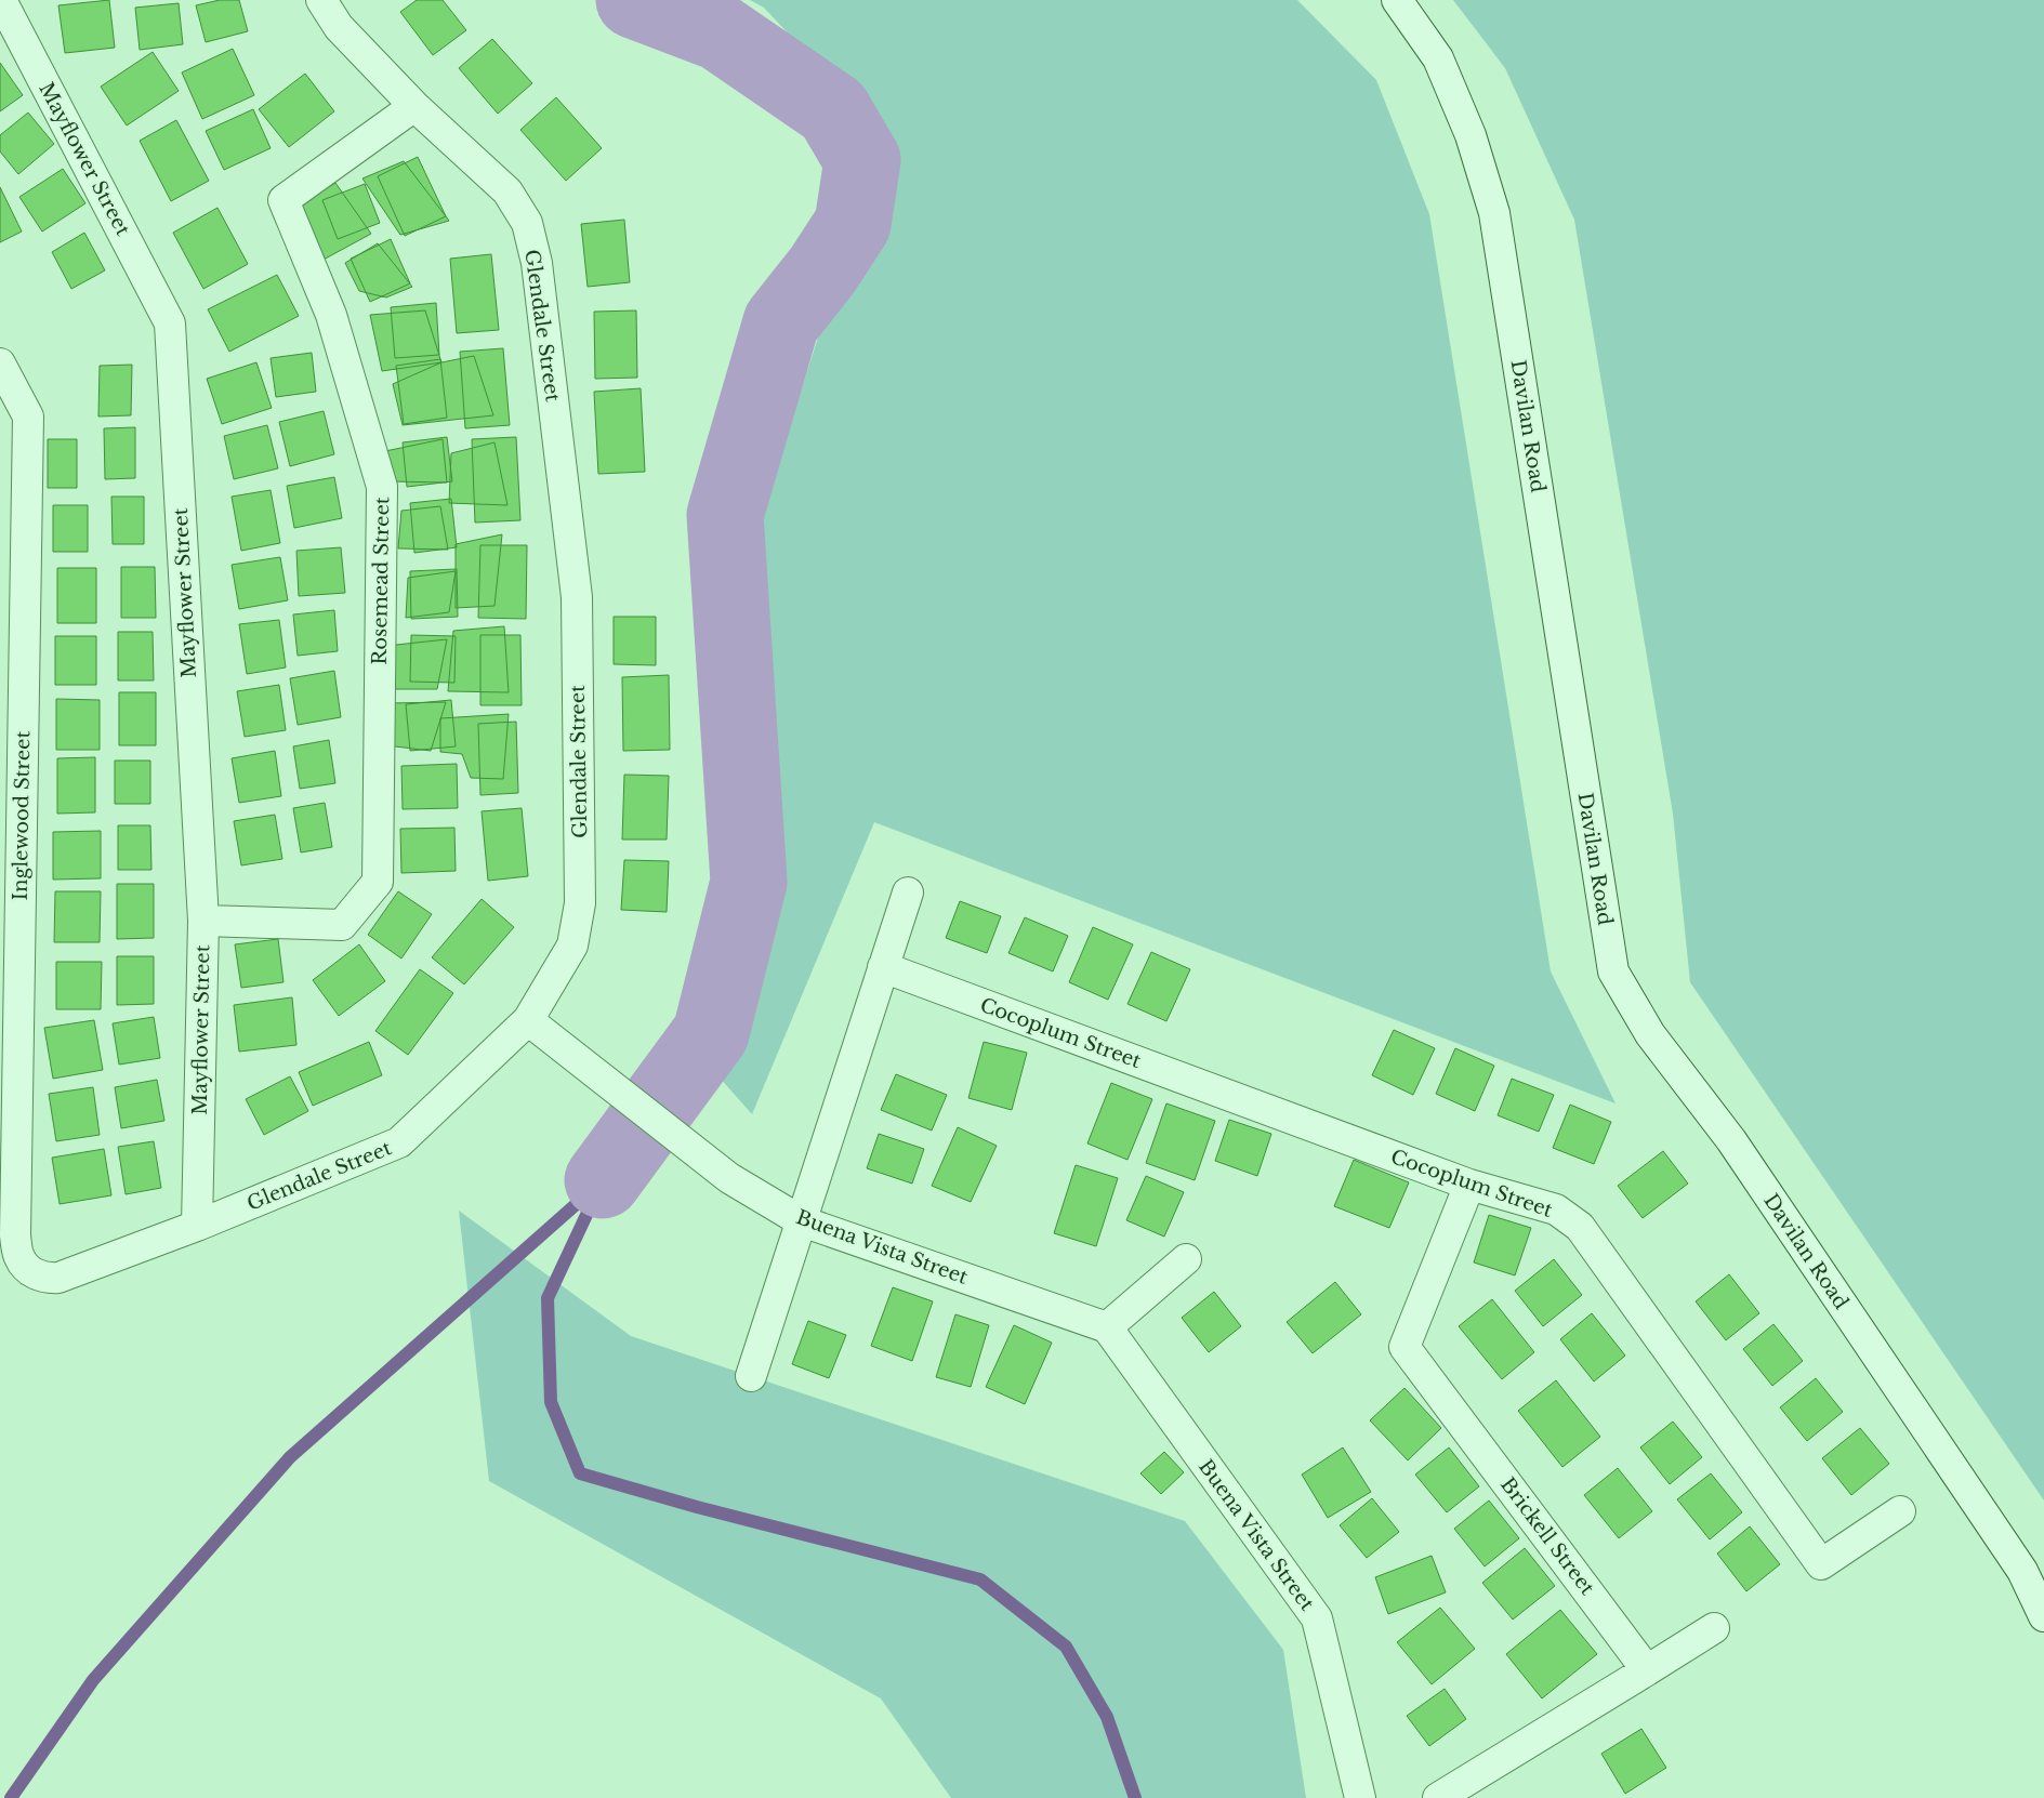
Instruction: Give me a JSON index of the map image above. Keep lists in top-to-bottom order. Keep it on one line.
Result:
{"streets":{"street":["Mayflower Street","Glendale Street","Davilan Road","Rosemead Street","Inglewood Street","Cocoplum Street","Buena Vista Street","Brickell Street"]},"crossings":[["Mayflower Street","Glendale Street"],["Mayflower Street","Rosemead Street"],["Glendale Street","Rosemead Street"],["Glendale Street","Inglewood Street"],["Glendale Street","Buena Vista Street"],["Cocoplum Street","Brickell Street"]]}
